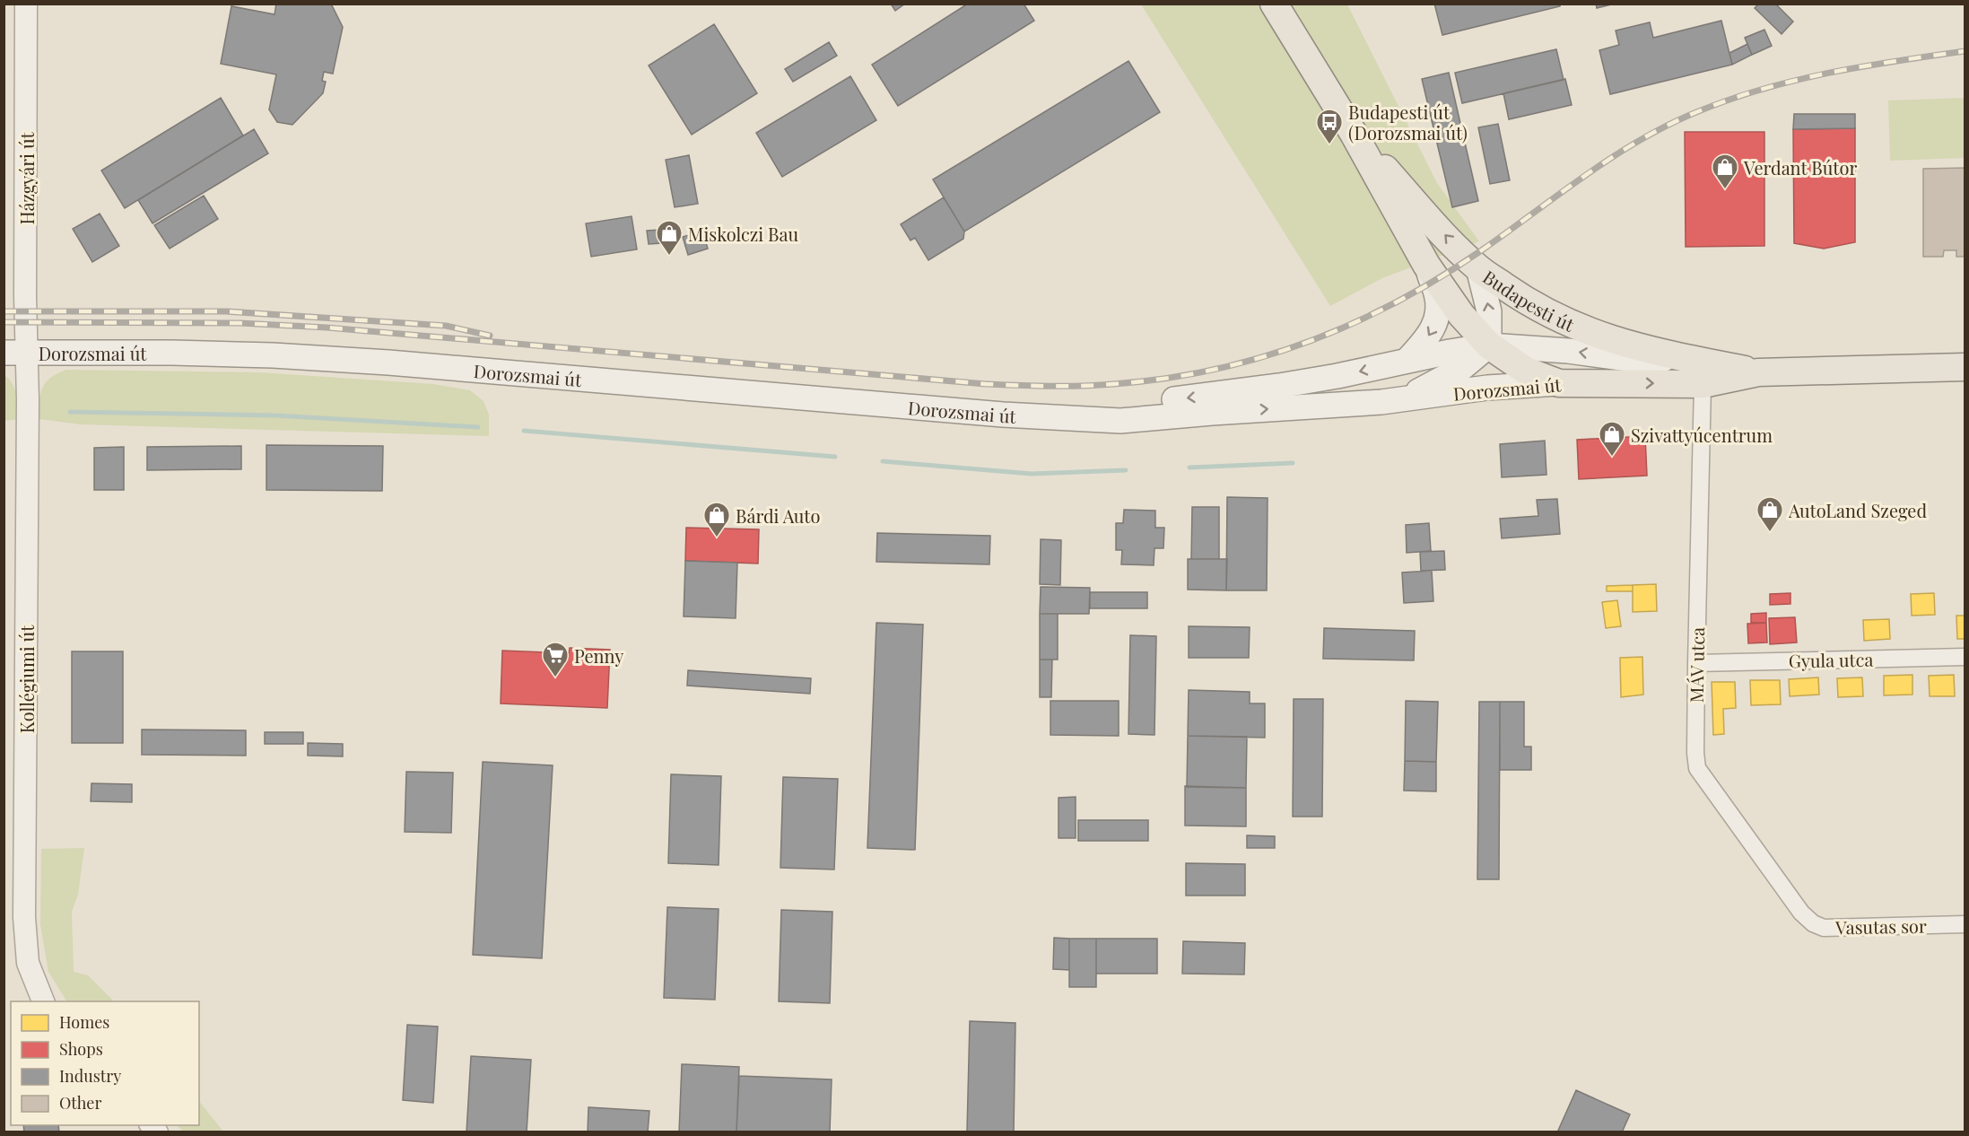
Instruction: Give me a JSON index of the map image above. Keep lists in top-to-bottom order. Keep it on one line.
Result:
{"streets":{"main road":["Budapesti út","Dorozsmai út"],"street":["Házgyári út","Gyula utca","MÁV utca","Kollégiumi út","Vasutas sor"]},"crossings":[["Házgyári út","Dorozsmai út"],["Házgyári út","Kollégiumi út"],["Budapesti út","Dorozsmai út"],["Dorozsmai út","MÁV utca"],["Dorozsmai út","Kollégiumi út"],["Gyula utca","MÁV utca"],["MÁV utca","Vasutas sor"]],"places":{"bus stop":["Budapesti út (Dorozsmai út)"],"shop":["Verdant Bútor","Miskolczi Bau","Szivattyúcentrum","AutoLand Szeged","Bárdi Auto"],"supermarket":["Penny"]},"legend":["Homes","Shops","Industry","Other"]}
